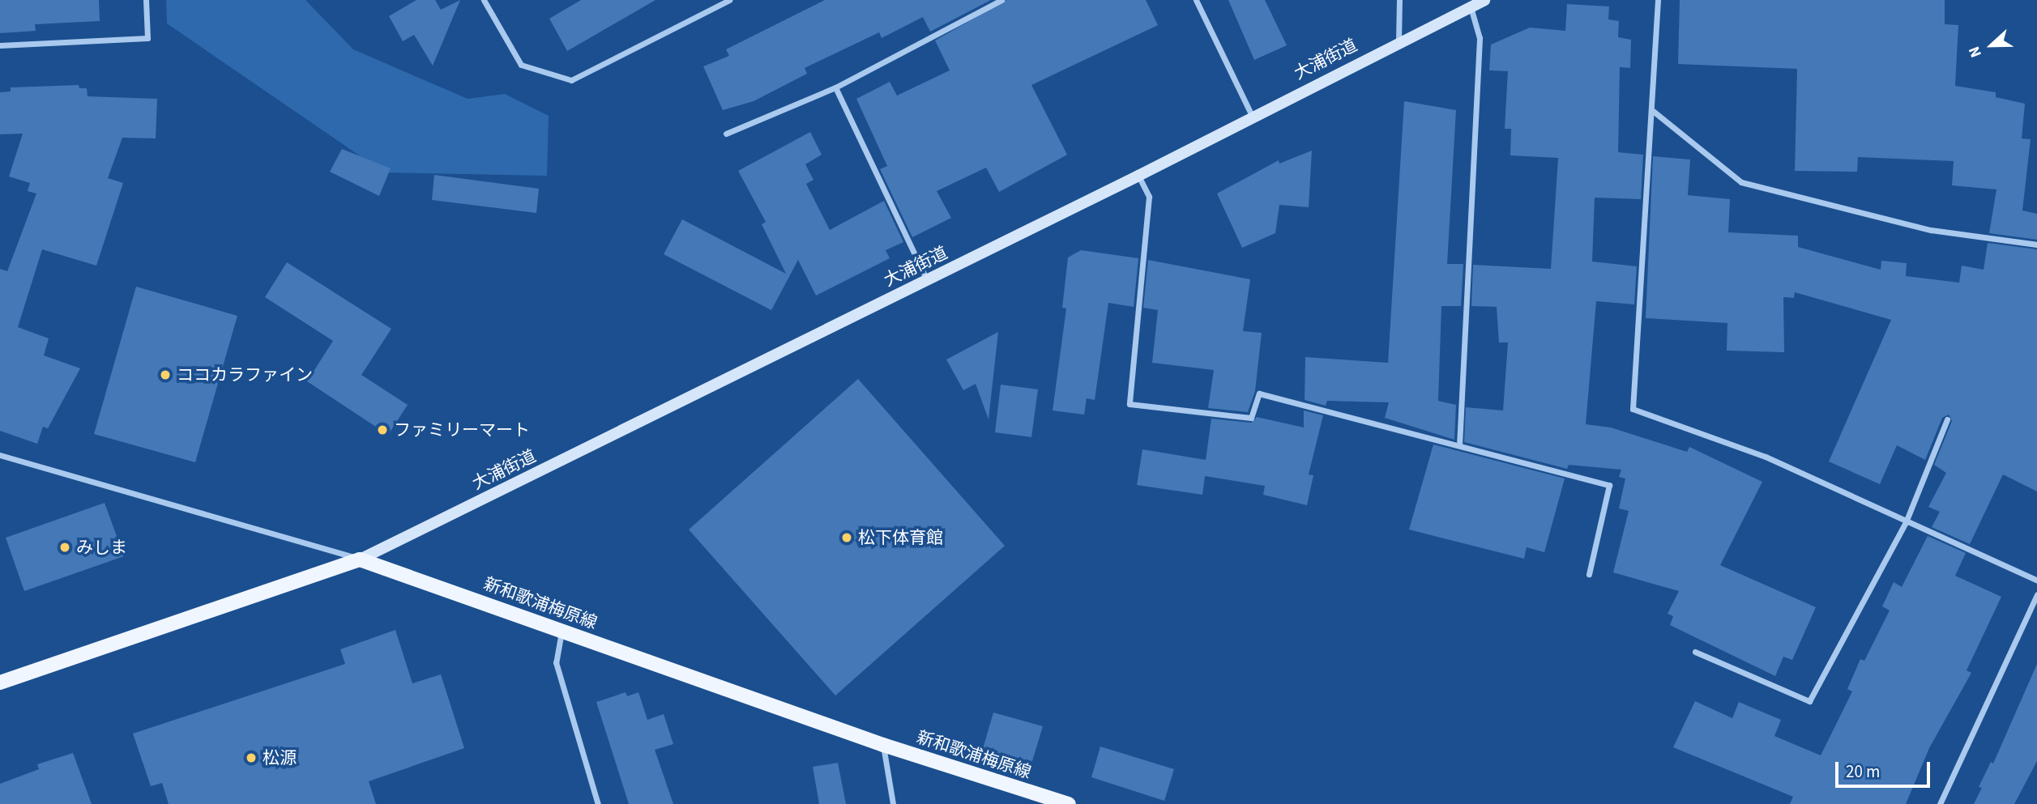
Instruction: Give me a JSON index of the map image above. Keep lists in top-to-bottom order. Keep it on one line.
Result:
{"streets":{"main road":["新和歌浦梅原線"],"street":["大浦街道"]},"crossings":[["大浦街道","新和歌浦梅原線"]],"places":["ココカラファイン","ファミリーマート","松下体育館","みしま","松源"],"scale_bar":"20 m","north":"left"}
